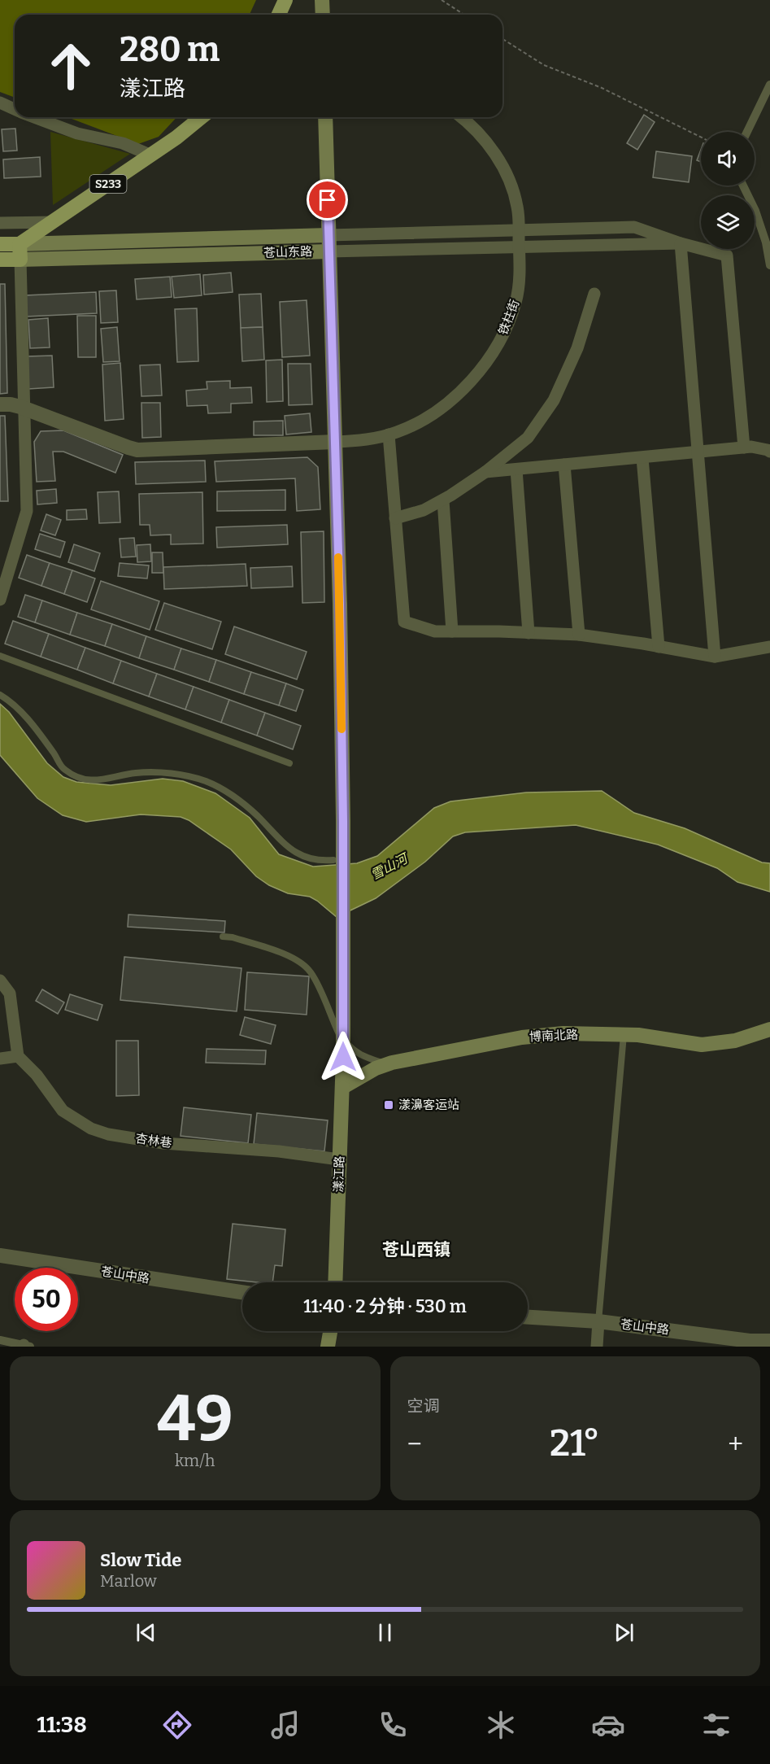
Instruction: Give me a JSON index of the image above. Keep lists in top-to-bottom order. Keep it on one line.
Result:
{"streets":{"main road":["S233","苍山东路","博南北路","漾江路"],"street":["铁柱街","杏林巷","苍山中路"]},"crossings":[["S233","苍山东路"],["苍山东路","铁柱街"],["铁柱街","漾江路"],["博南北路","漾江路"],["杏林巷","漾江路"]],"districts":["苍山西镇"],"water":["雪山河"],"places":{"transit":["漾濞客运站"]},"page":{"turn":["280 m","漾江路"],"limit":"50","trip":"11:40 · 2 分钟 · 530 m","tile":[["49","km/h"],"空调"],"heat":["−","21°","+"],"song":["Slow Tide","Marlow"],"tabs":"11:38"}}
